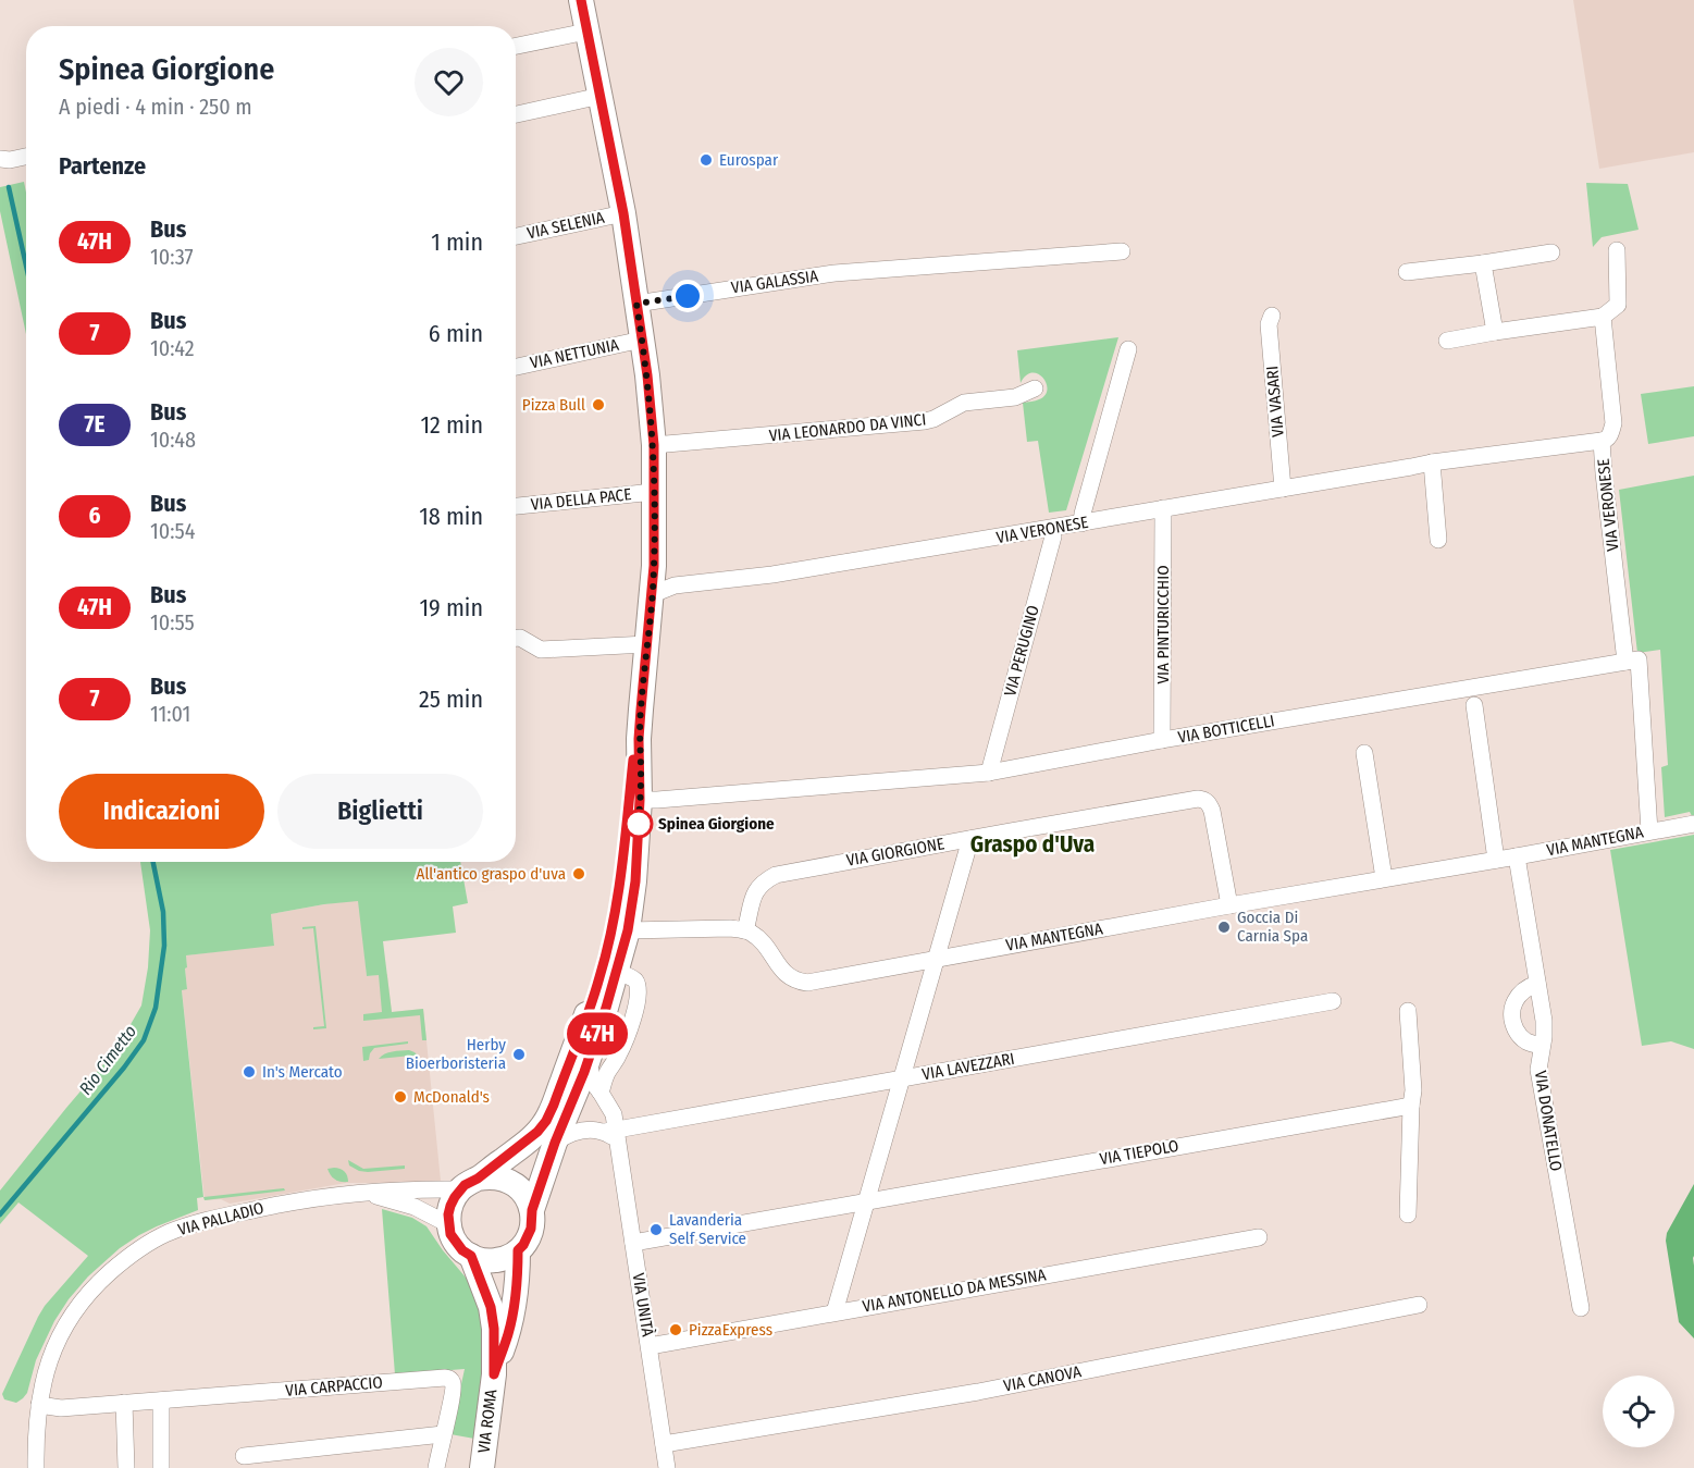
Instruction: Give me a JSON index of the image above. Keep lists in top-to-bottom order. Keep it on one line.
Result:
{"streets":{"street":["VIA SELENIA","VIA GALASSIA","VIA NETTUNIA","VIA VASARI","VIA LEONARDO DA VINCI","VIA DELLA PACE","VIA VERONESE","VIA PINTURICCHIO","VIA PERUGINO","VIA BOTTICELLI","VIA MANTEGNA","VIA GIORGIONE","VIA LAVEZZARI","VIA DONATELLO","VIA TIEPOLO","VIA PALLADIO","VIA ANTONELLO DA MESSINA","VIA UNITÀ","VIA CANOVA","VIA CARPACCIO","VIA ROMA"]},"crossings":[["VIA SELENIA","VIA ROMA"],["VIA GALASSIA","VIA ROMA"],["VIA NETTUNIA","VIA ROMA"],["VIA VASARI","VIA VERONESE"],["VIA LEONARDO DA VINCI","VIA ROMA"],["VIA DELLA PACE","VIA ROMA"],["VIA VERONESE","VIA PINTURICCHIO"],["VIA VERONESE","VIA PERUGINO"],["VIA VERONESE","VIA BOTTICELLI"],["VIA VERONESE","VIA ROMA"],["VIA PINTURICCHIO","VIA BOTTICELLI"],["VIA PERUGINO","VIA BOTTICELLI"],["VIA BOTTICELLI","VIA ROMA"],["VIA MANTEGNA","VIA GIORGIONE"],["VIA MANTEGNA","VIA DONATELLO"],["VIA LAVEZZARI","VIA UNITÀ"],["VIA TIEPOLO","VIA UNITÀ"],["VIA PALLADIO","VIA CARPACCIO"],["VIA PALLADIO","VIA ROMA"],["VIA ANTONELLO DA MESSINA","VIA UNITÀ"],["VIA UNITÀ","VIA CANOVA"],["VIA UNITÀ","VIA ROMA"]],"districts":["Graspo d'Uva"],"water":["Rio Cimetto"],"places":["Eurospar","Pizza Bull","Spinea Giorgione","All'antico graspo d'uva","Goccia Di Carnia Spa","Herby Bioerboristeria","In's Mercato","McDonald's","Lavanderia Self Service","PizzaExpress"],"lines":["bus line 47H"],"page":{"on_map":"47H","heading":[["Spinea Giorgione","A piedi · 4 min · 250 m"],"Partenze"],"list":[{"mark":"47H","name":"Bus","note":"10:37","value":"1 min"},{"mark":"7","name":"Bus","note":"10:42","value":"6 min"},{"mark":"7E","name":"Bus","note":"10:48","value":"12 min"},{"mark":"6","name":"Bus","note":"10:54","value":"18 min"},{"mark":"47H","name":"Bus","note":"10:55","value":"19 min"},{"mark":"7","name":"Bus","note":"11:01","value":"25 min"}],"buttons":["Indicazioni","Biglietti"]}}
